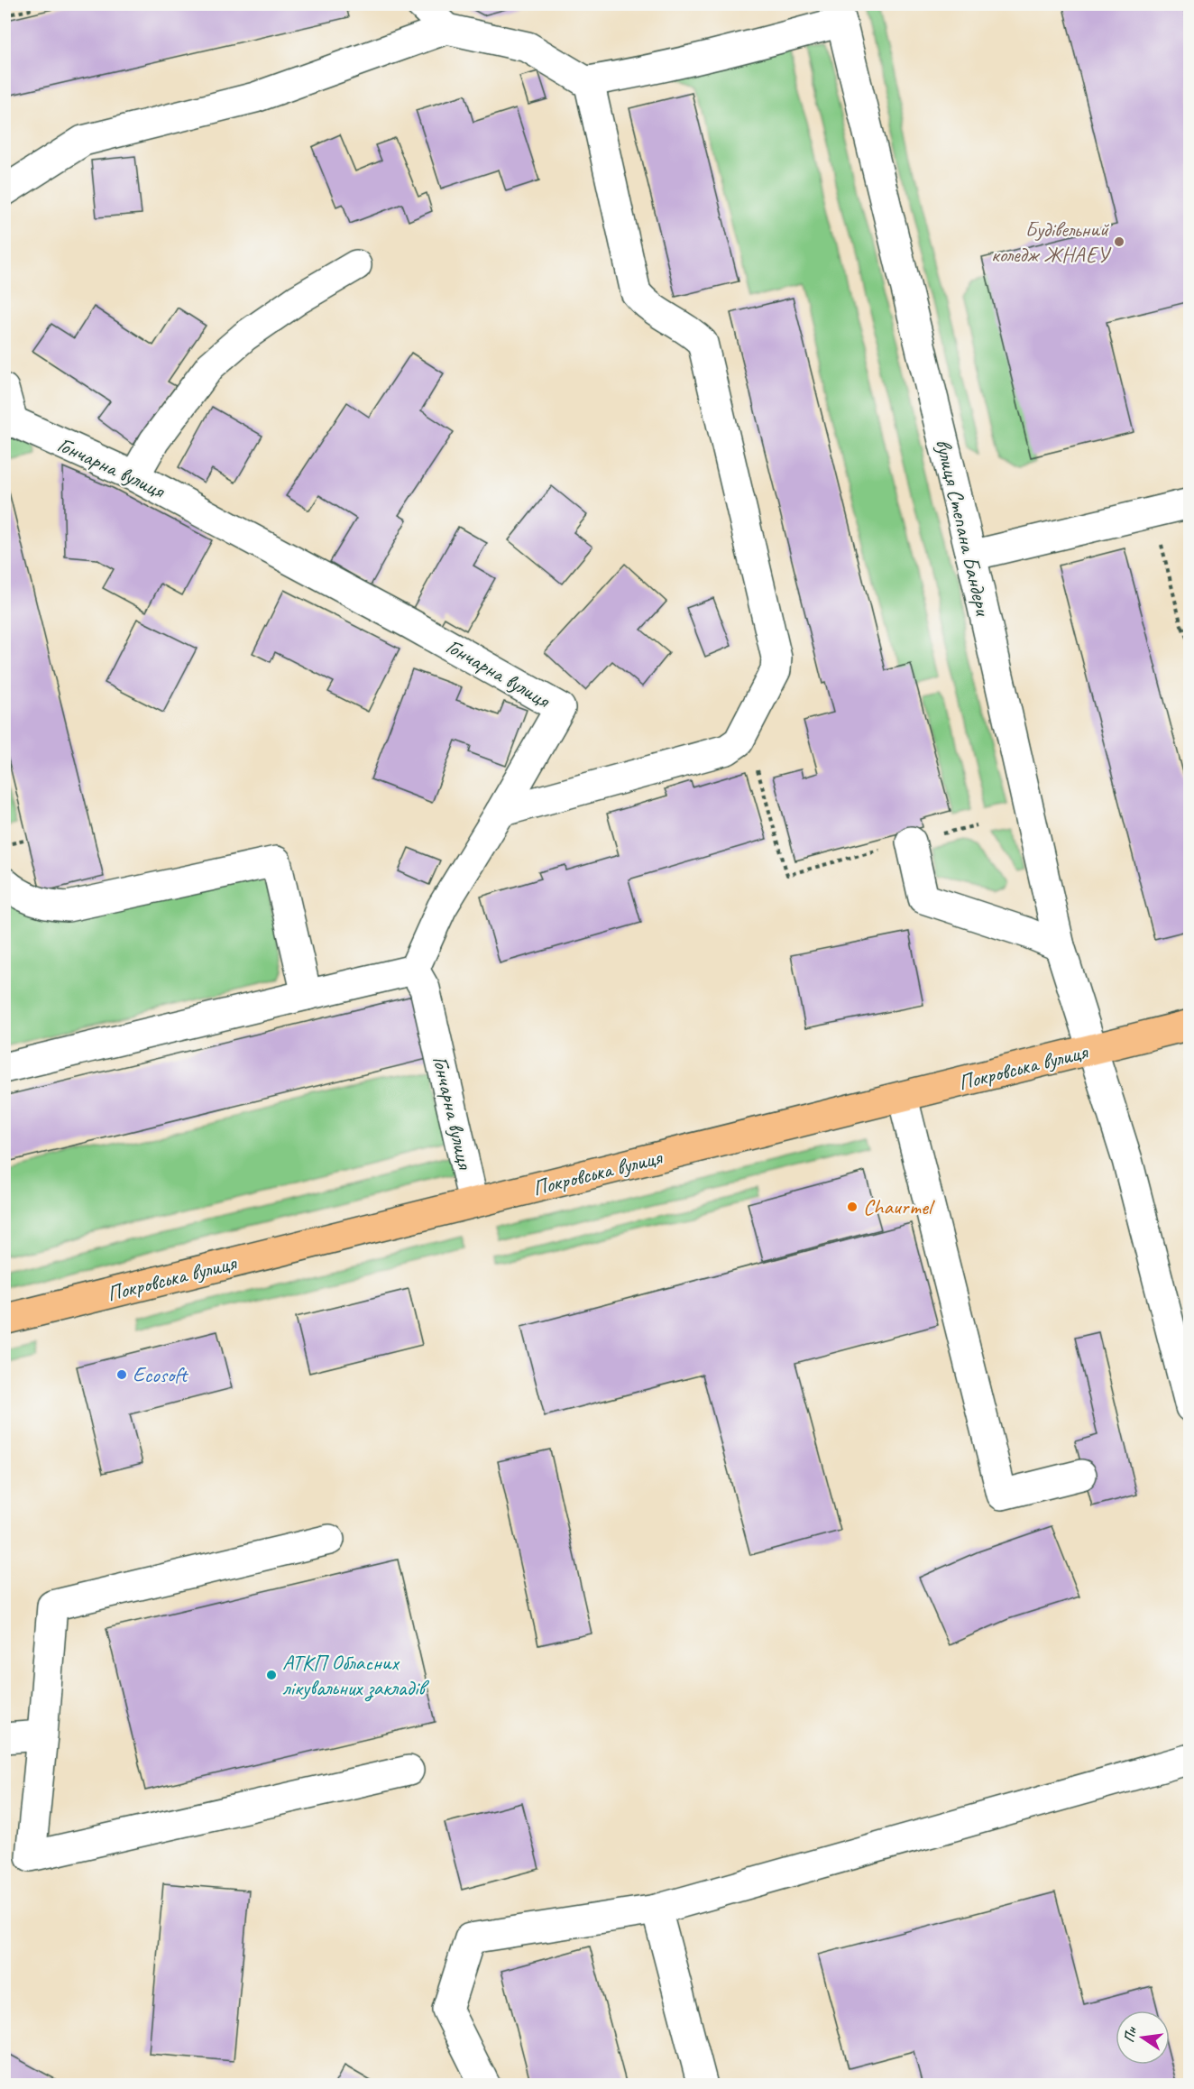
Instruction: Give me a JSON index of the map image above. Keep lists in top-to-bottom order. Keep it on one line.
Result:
{"streets":{"highway":["Покровська вулиця"],"street":["Гончарна вулиця","вулиця Степана Бандери"]},"crossings":[["Гончарна вулиця","Покровська вулиця"],["вулиця Степана Бандери","Покровська вулиця"]],"places":["Будівельний коледж ЖНАЕУ","Chaurmel","Ecosoft","АТКП Обласних лікувальних закладів"],"north":"left"}
